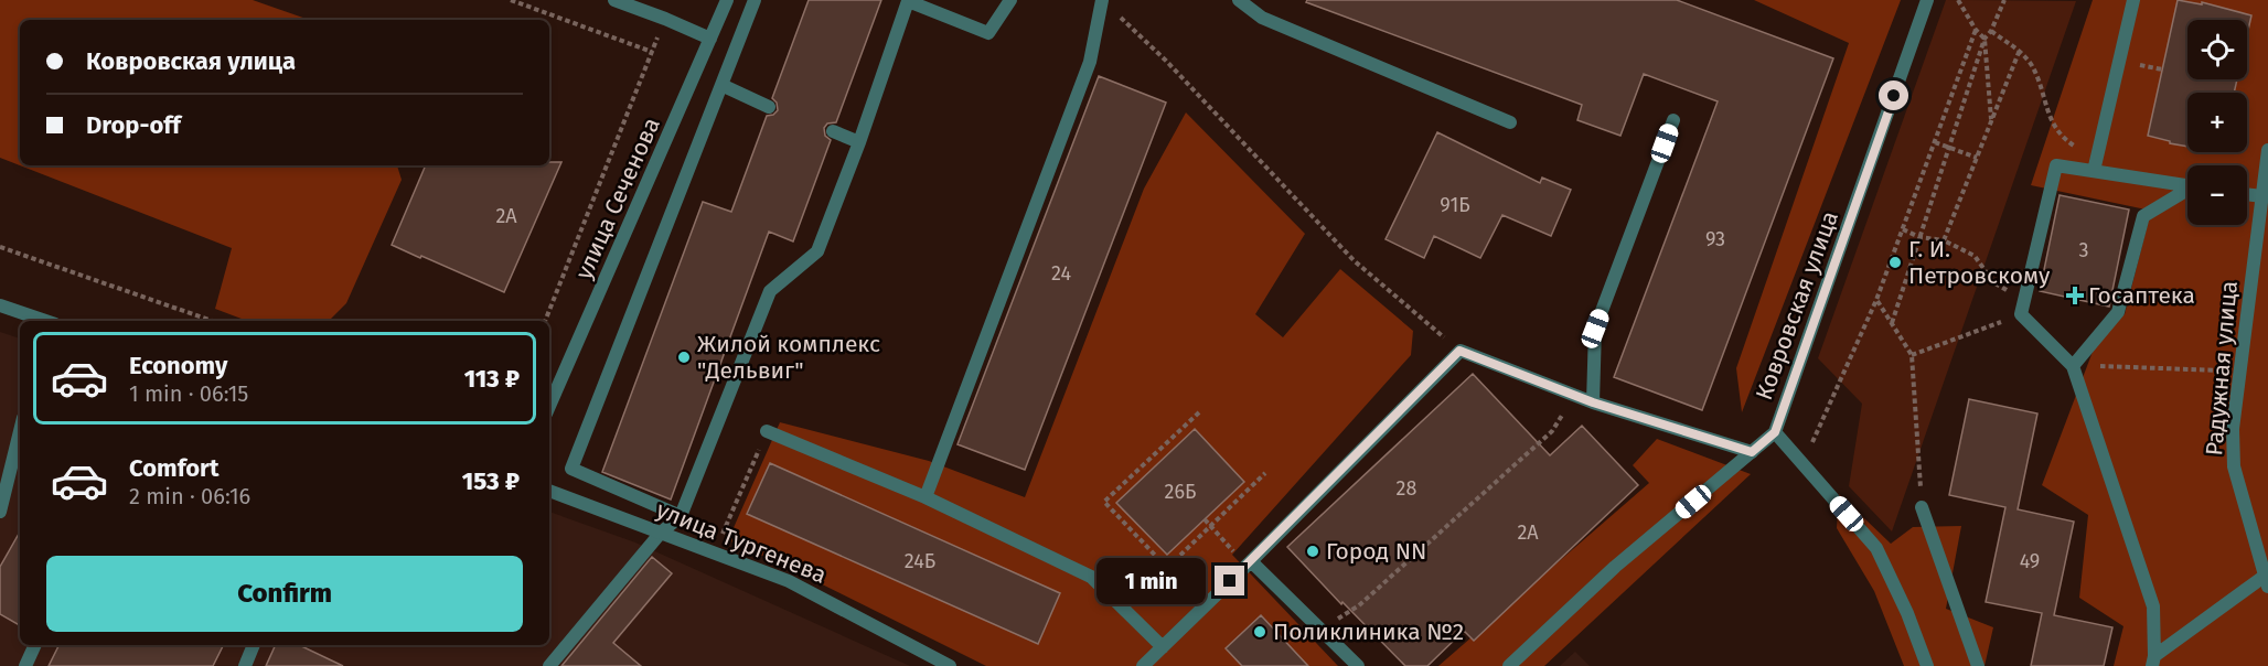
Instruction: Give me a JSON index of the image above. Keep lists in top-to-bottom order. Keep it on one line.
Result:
{"streets":{"street":["улица Сеченова","Ковровская улица","Радужная улица","улица Тургенева"]},"places":{"other":["Г. И. Петровскому","Жилой комплекс \"Дельвиг\"","Город NN","Поликлиника №2"],"health":["Госаптека"]},"house_numbers":["91Б","2А","93","3","24","28","26Б","2А","24Б","49"],"page":{"map_buttons":["+","−"],"banner":["Ковровская улица","Drop-off"],"list":[{"name":"Economy","note":"1 min · 06:15","value":"113 ₽"},{"name":"Comfort","note":"2 min · 06:16","value":"153 ₽"}],"buttons":"Confirm","bubble":"1 min"}}
